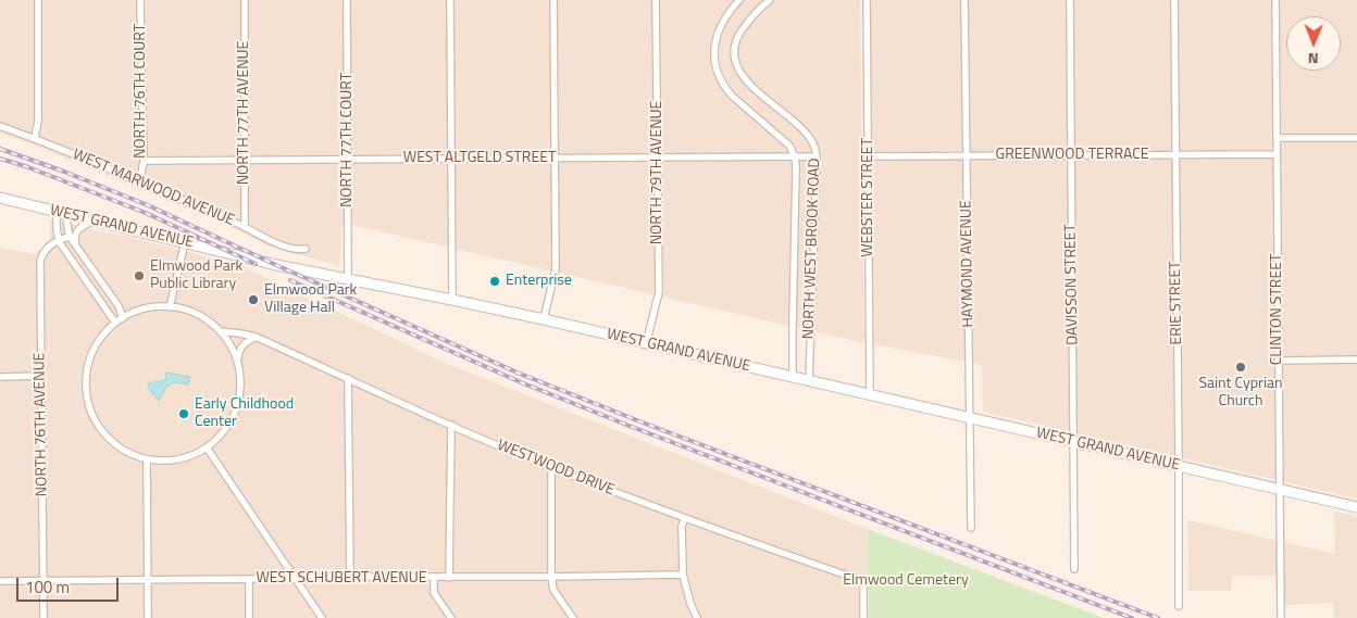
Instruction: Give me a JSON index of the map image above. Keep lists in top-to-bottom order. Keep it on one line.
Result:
{"streets":{"main road":["WEST GRAND AVENUE"],"street":["NORTH 76TH COURT","NORTH 77TH AVENUE","NORTH 77TH COURT","GREENWOOD TERRACE","WEST ALTGELD STREET","NORTH 79TH AVENUE","WEST MARWOOD AVENUE","WEBSTER STREET","NORTH WEST BROOK ROAD","HAYMOND AVENUE","DAVISSON STREET","ERIE STREET","CLINTON STREET","NORTH 76TH AVENUE","WESTWOOD DRIVE","WEST SCHUBERT AVENUE"]},"crossings":[["NORTH 76TH COURT","WEST ALTGELD STREET"],["NORTH 76TH COURT","WEST MARWOOD AVENUE"],["NORTH 77TH AVENUE","WEST ALTGELD STREET"],["NORTH 77TH AVENUE","WEST MARWOOD AVENUE"],["NORTH 77TH COURT","WEST ALTGELD STREET"],["NORTH 77TH COURT","WEST GRAND AVENUE"],["GREENWOOD TERRACE","WEBSTER STREET"],["GREENWOOD TERRACE","HAYMOND AVENUE"],["GREENWOOD TERRACE","DAVISSON STREET"],["GREENWOOD TERRACE","ERIE STREET"],["GREENWOOD TERRACE","CLINTON STREET"],["WEST ALTGELD STREET","NORTH 79TH AVENUE"],["WEST ALTGELD STREET","NORTH WEST BROOK ROAD"],["NORTH 79TH AVENUE","WEST GRAND AVENUE"],["WEBSTER STREET","WEST GRAND AVENUE"],["WEST GRAND AVENUE","NORTH WEST BROOK ROAD"],["WEST GRAND AVENUE","HAYMOND AVENUE"],["WEST GRAND AVENUE","DAVISSON STREET"],["WEST GRAND AVENUE","ERIE STREET"],["WEST GRAND AVENUE","CLINTON STREET"],["NORTH 76TH AVENUE","WEST SCHUBERT AVENUE"]],"parks":["Elmwood Cemetery"],"places":["Elmwood Park Public Library","Enterprise","Elmwood Park Village Hall","Saint Cyprian Church","Early Childhood Center"],"scale_bar":"100 m","north":"bottom"}
